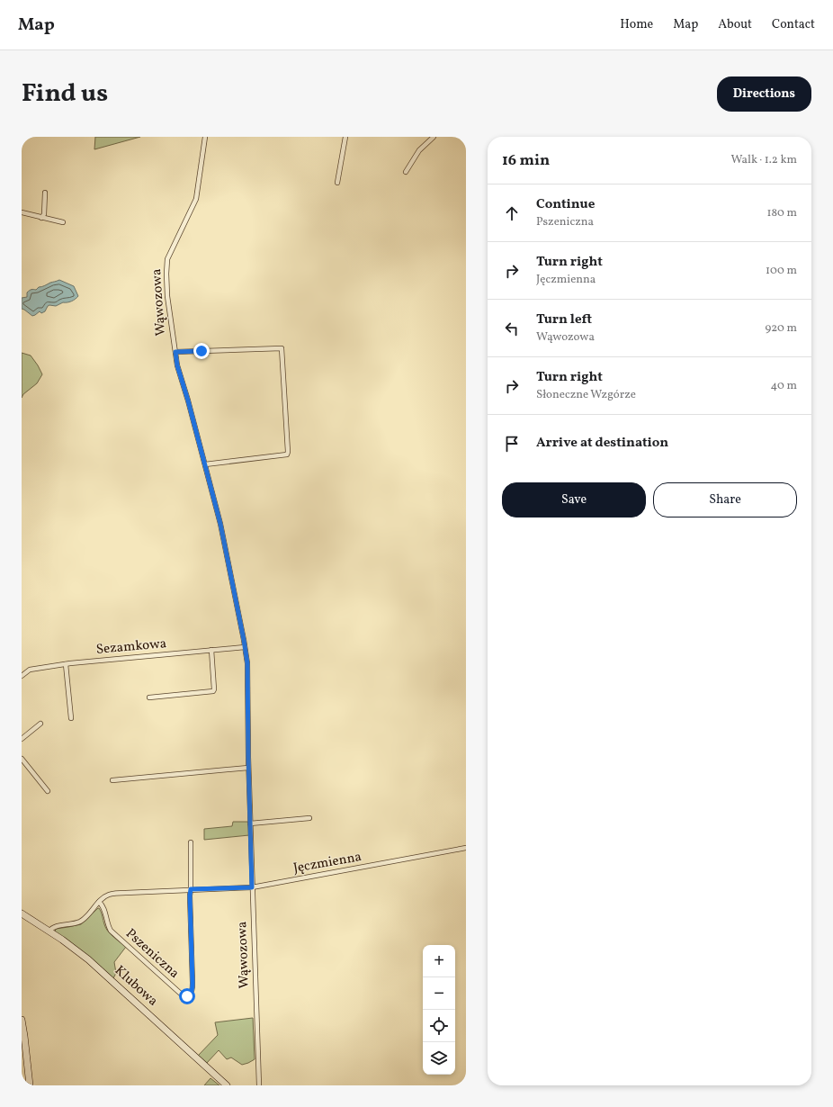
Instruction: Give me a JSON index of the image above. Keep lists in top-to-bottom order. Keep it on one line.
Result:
{"streets":{"street":["Wąwozowa","Sezamkowa","Jęczmienna","Pszeniczna","Klubowa"]},"crossings":[["Wąwozowa","Sezamkowa"],["Wąwozowa","Jęczmienna"],["Jęczmienna","Pszeniczna"],["Jęczmienna","Klubowa"]],"page":{"header":"Map","nav":["Home","Map","About","Contact"],"title":"Find us","buttons":["Directions",["Save","Share"]],"heading":["16 min","Walk · 1.2 km"],"list":[["Continue","Pszeniczna","180 m"],["Turn right","Jęczmienna","100 m"],["Turn left","Wąwozowa","920 m"],["Turn right","Słoneczne Wzgórze","40 m"],"Arrive at destination"],"map_buttons":["+","−"]}}
